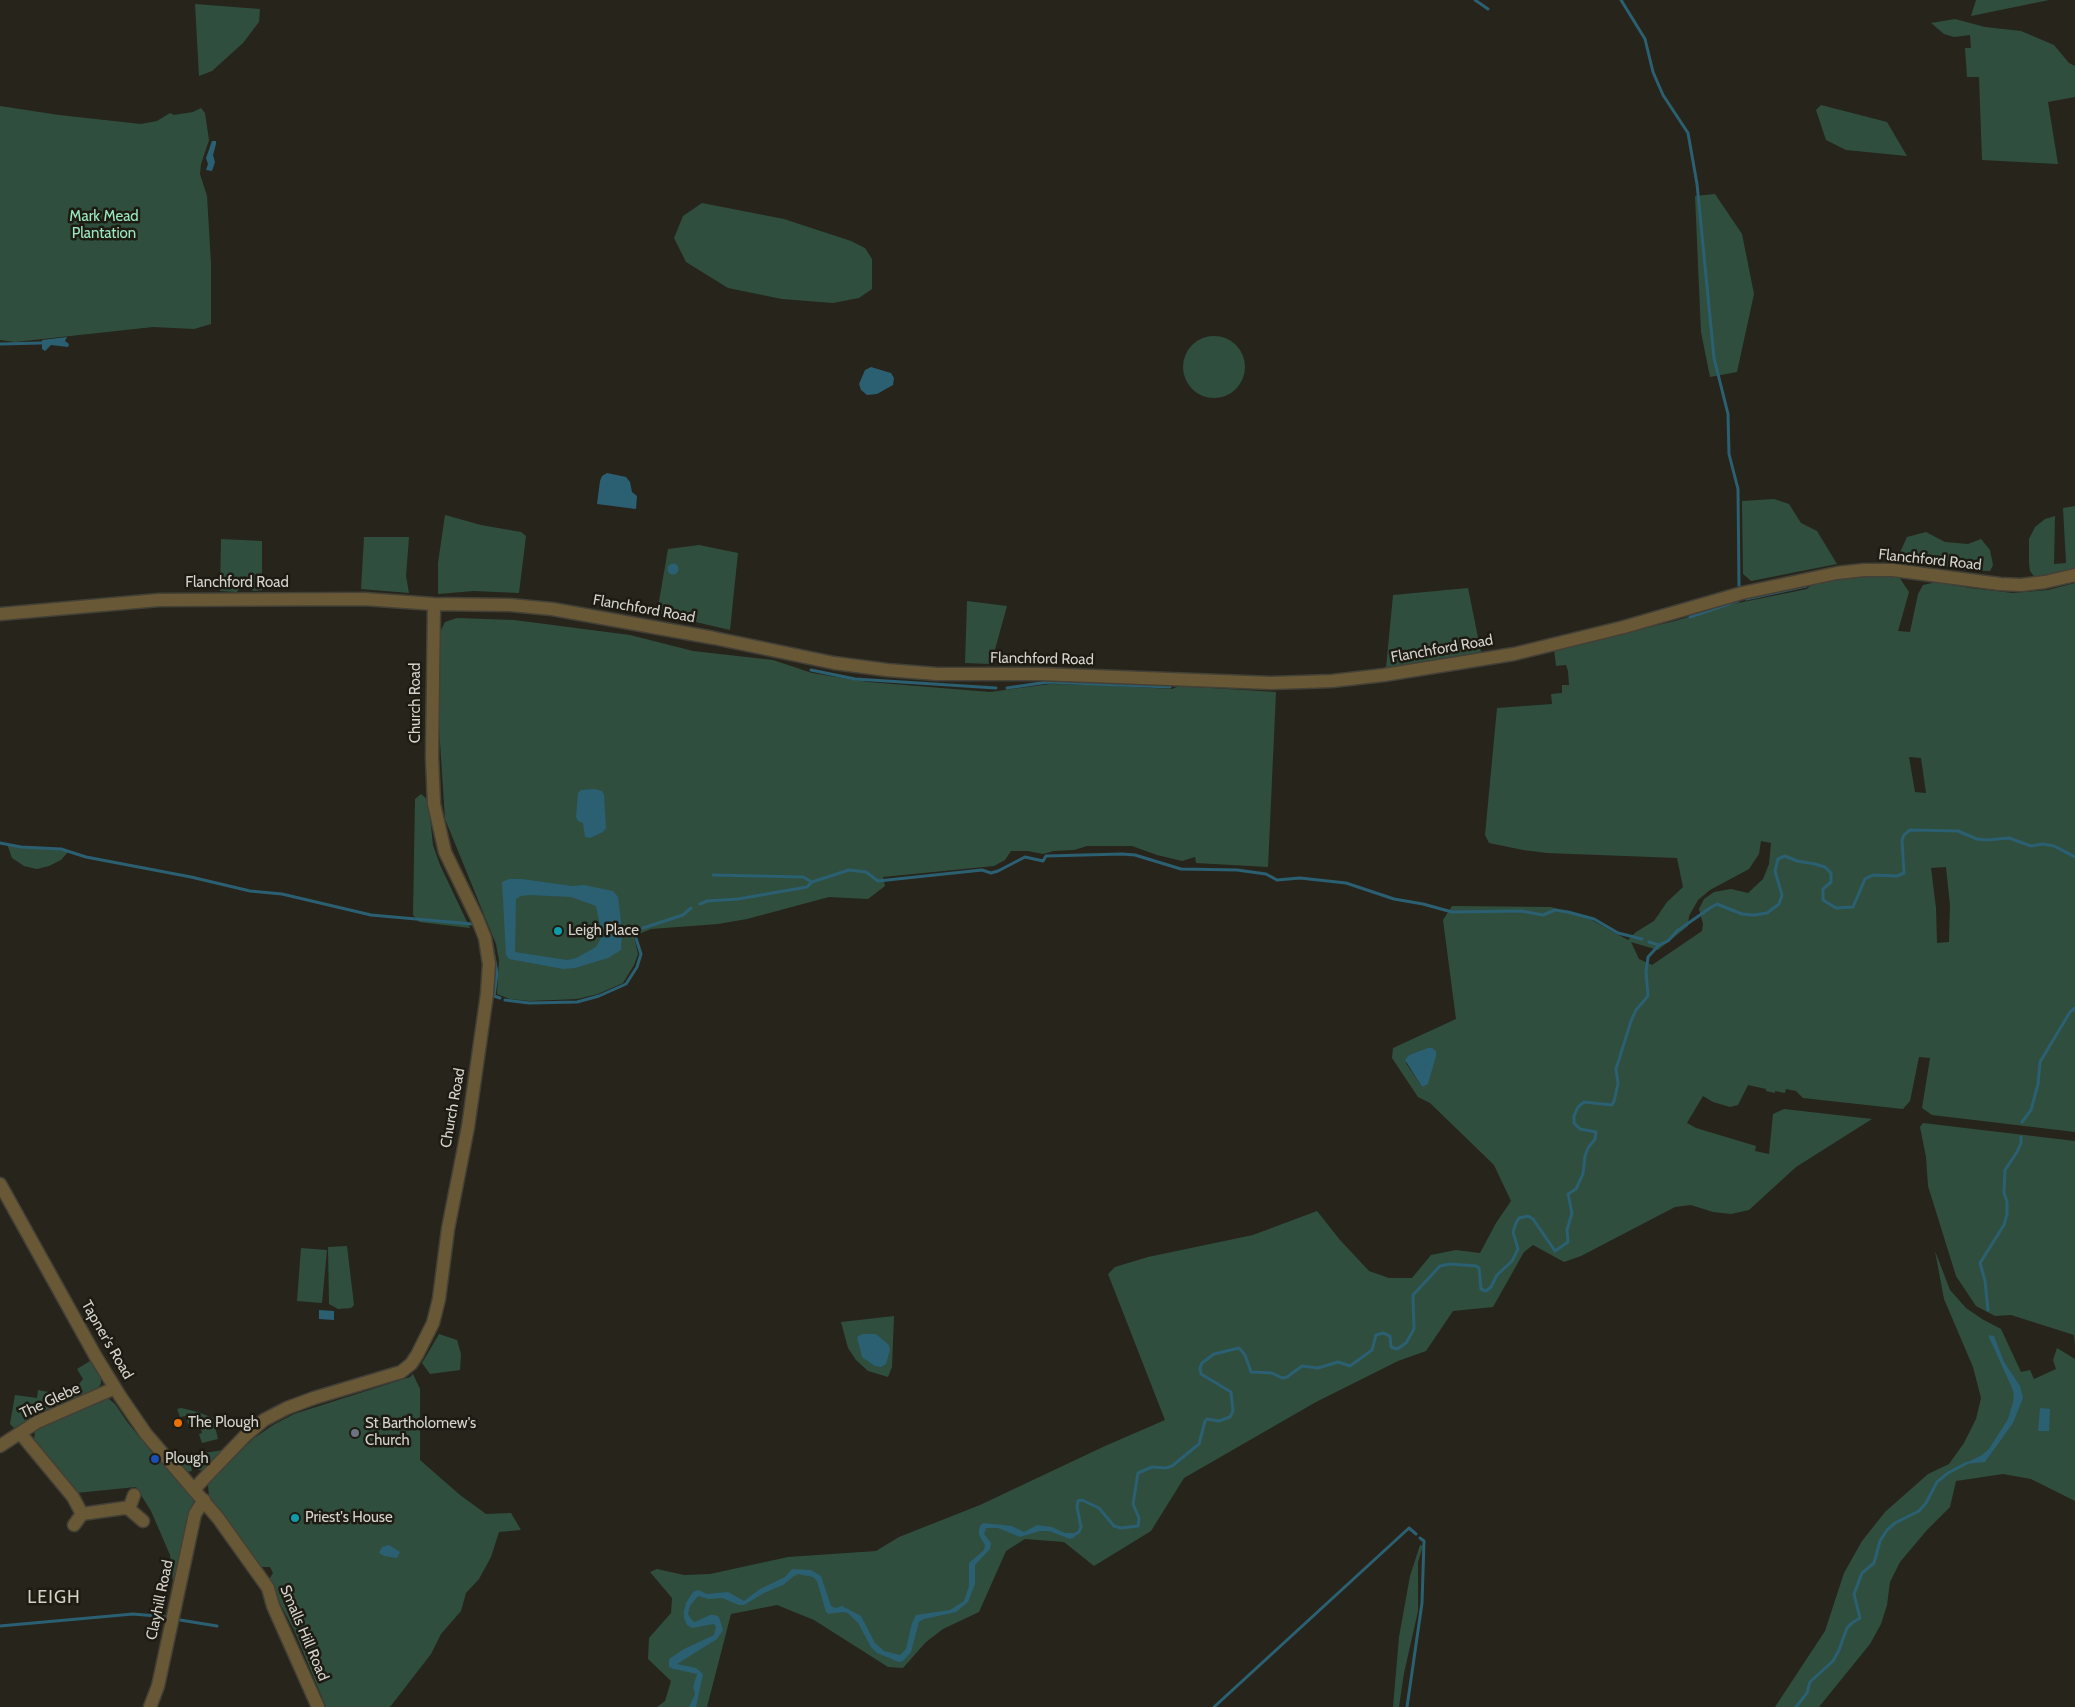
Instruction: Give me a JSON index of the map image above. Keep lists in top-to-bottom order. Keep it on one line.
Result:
{"streets":{"street":["Flanchford Road","Church Road","Tapner's Road","The Glebe","Clayhill Road","Smalls Hill Road"]},"crossings":[["Flanchford Road","Church Road"],["Church Road","Tapner's Road"],["Tapner's Road","The Glebe"],["Tapner's Road","Clayhill Road"],["Tapner's Road","Smalls Hill Road"],["Clayhill Road","Smalls Hill Road"]],"districts":["LEIGH"],"parks":["Mark Mead Plantation"],"places":["Leigh Place","The Plough","St Bartholomew's Church","Plough","Priest's House"]}
